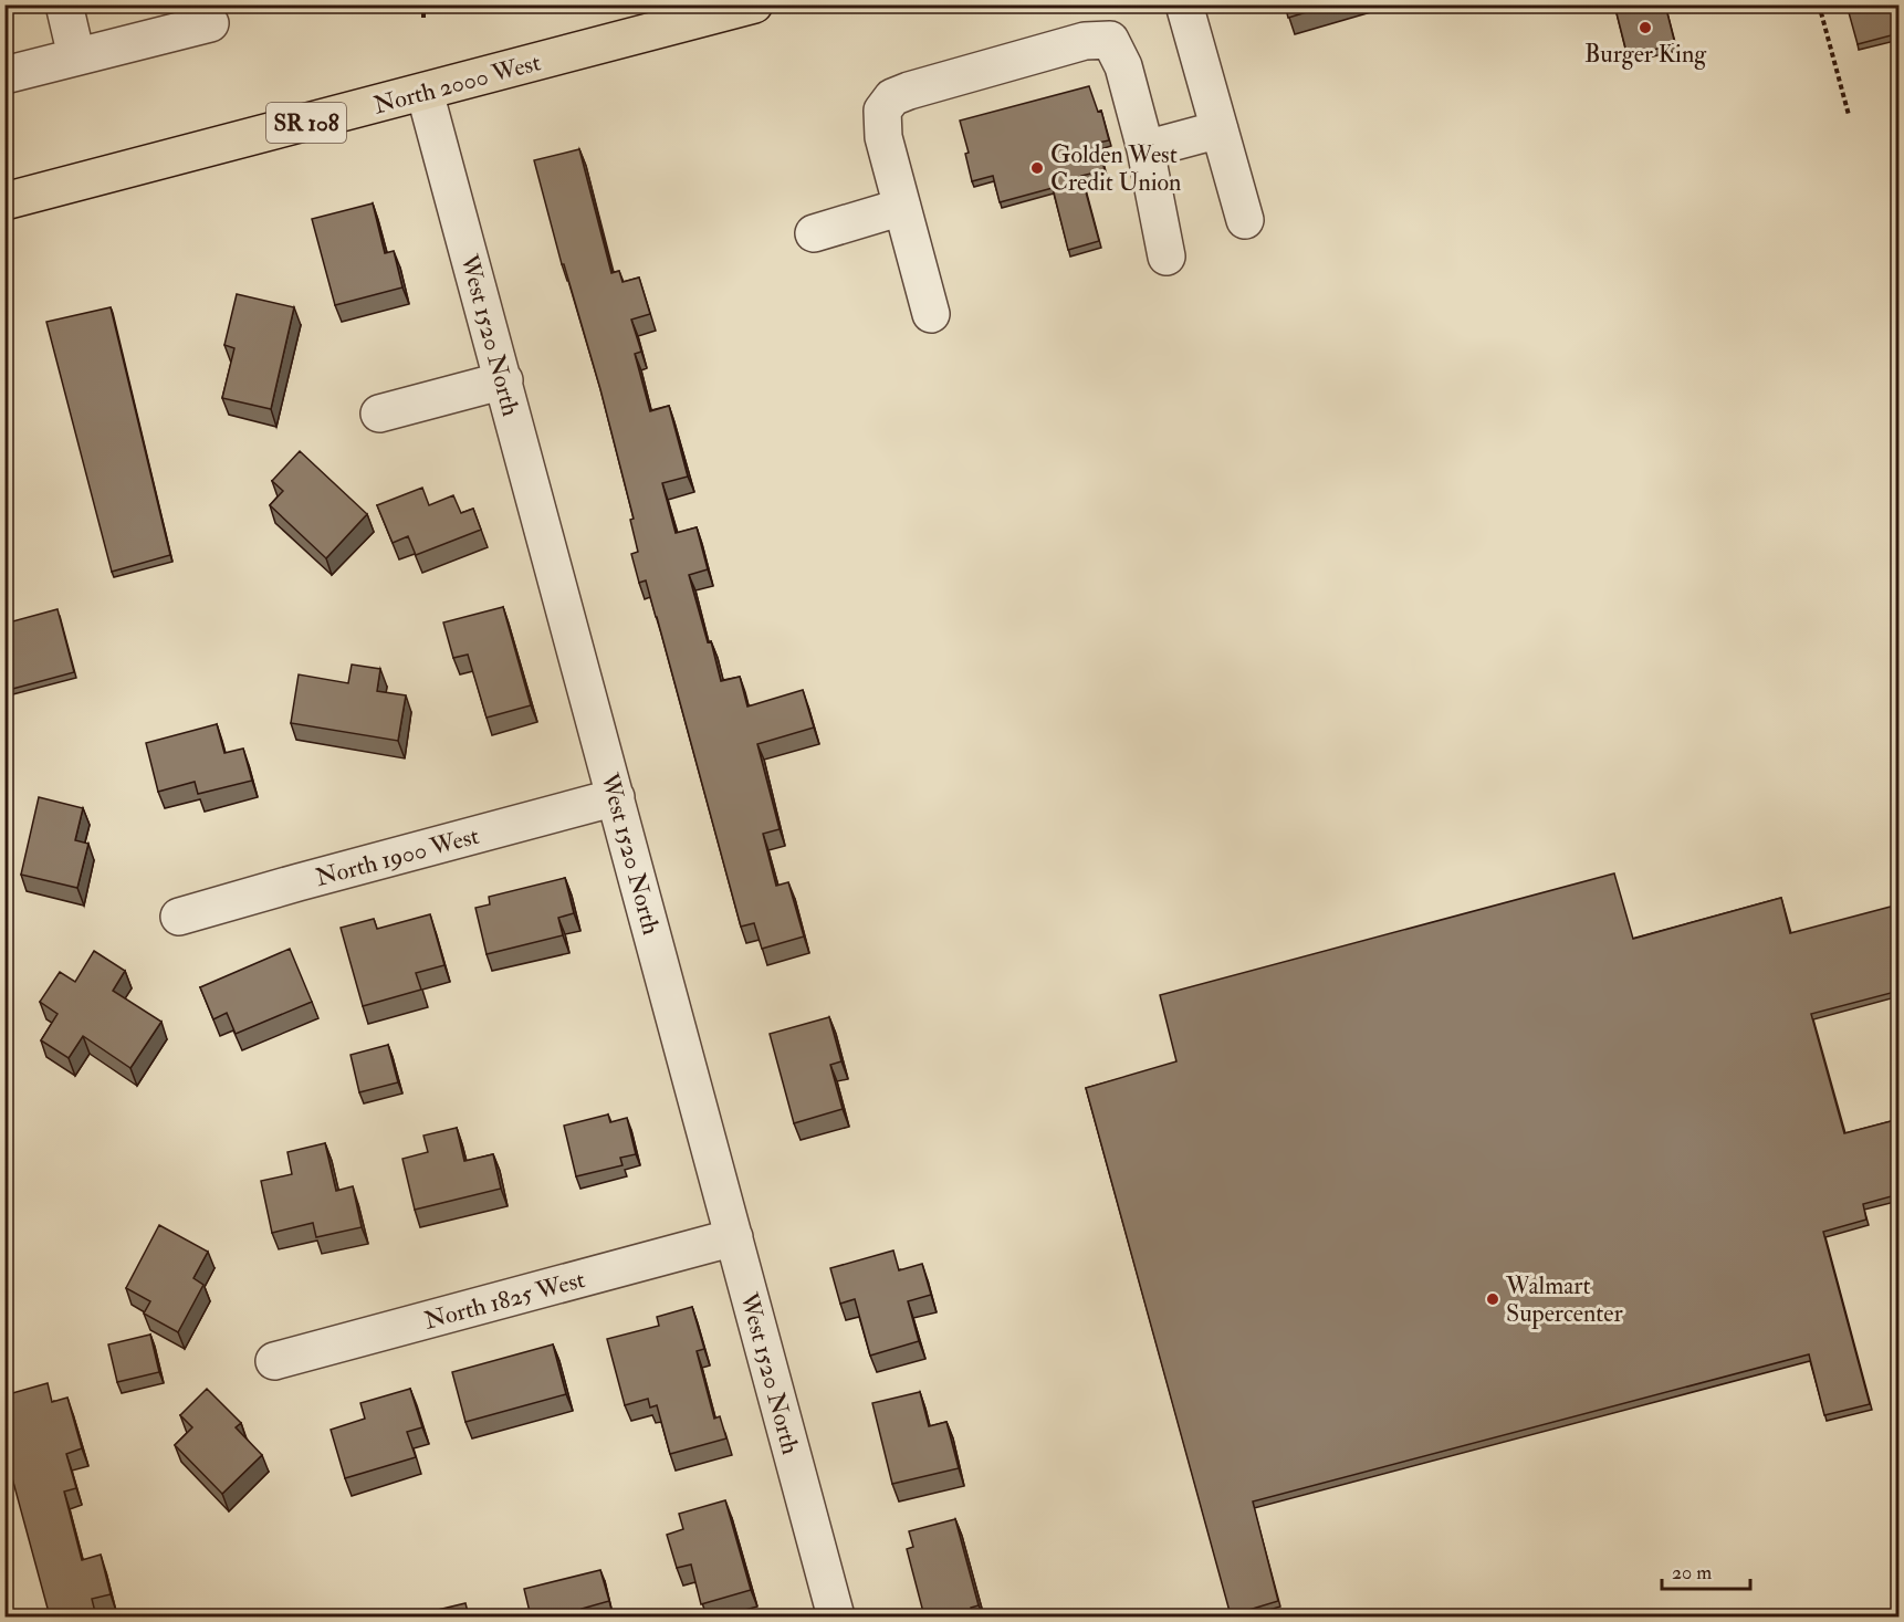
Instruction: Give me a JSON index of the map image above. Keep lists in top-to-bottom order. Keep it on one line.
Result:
{"streets":{"main road":["North 2000 West","SR 108"],"street":["West 1520 North","North 1900 West","North 1825 West"]},"crossings":[["North 2000 West","West 1520 North"],["West 1520 North","North 1900 West"],["West 1520 North","North 1825 West"]],"places":["Burger King","Golden West Credit Union","Walmart Supercenter"],"scale_bar":"20 m"}
